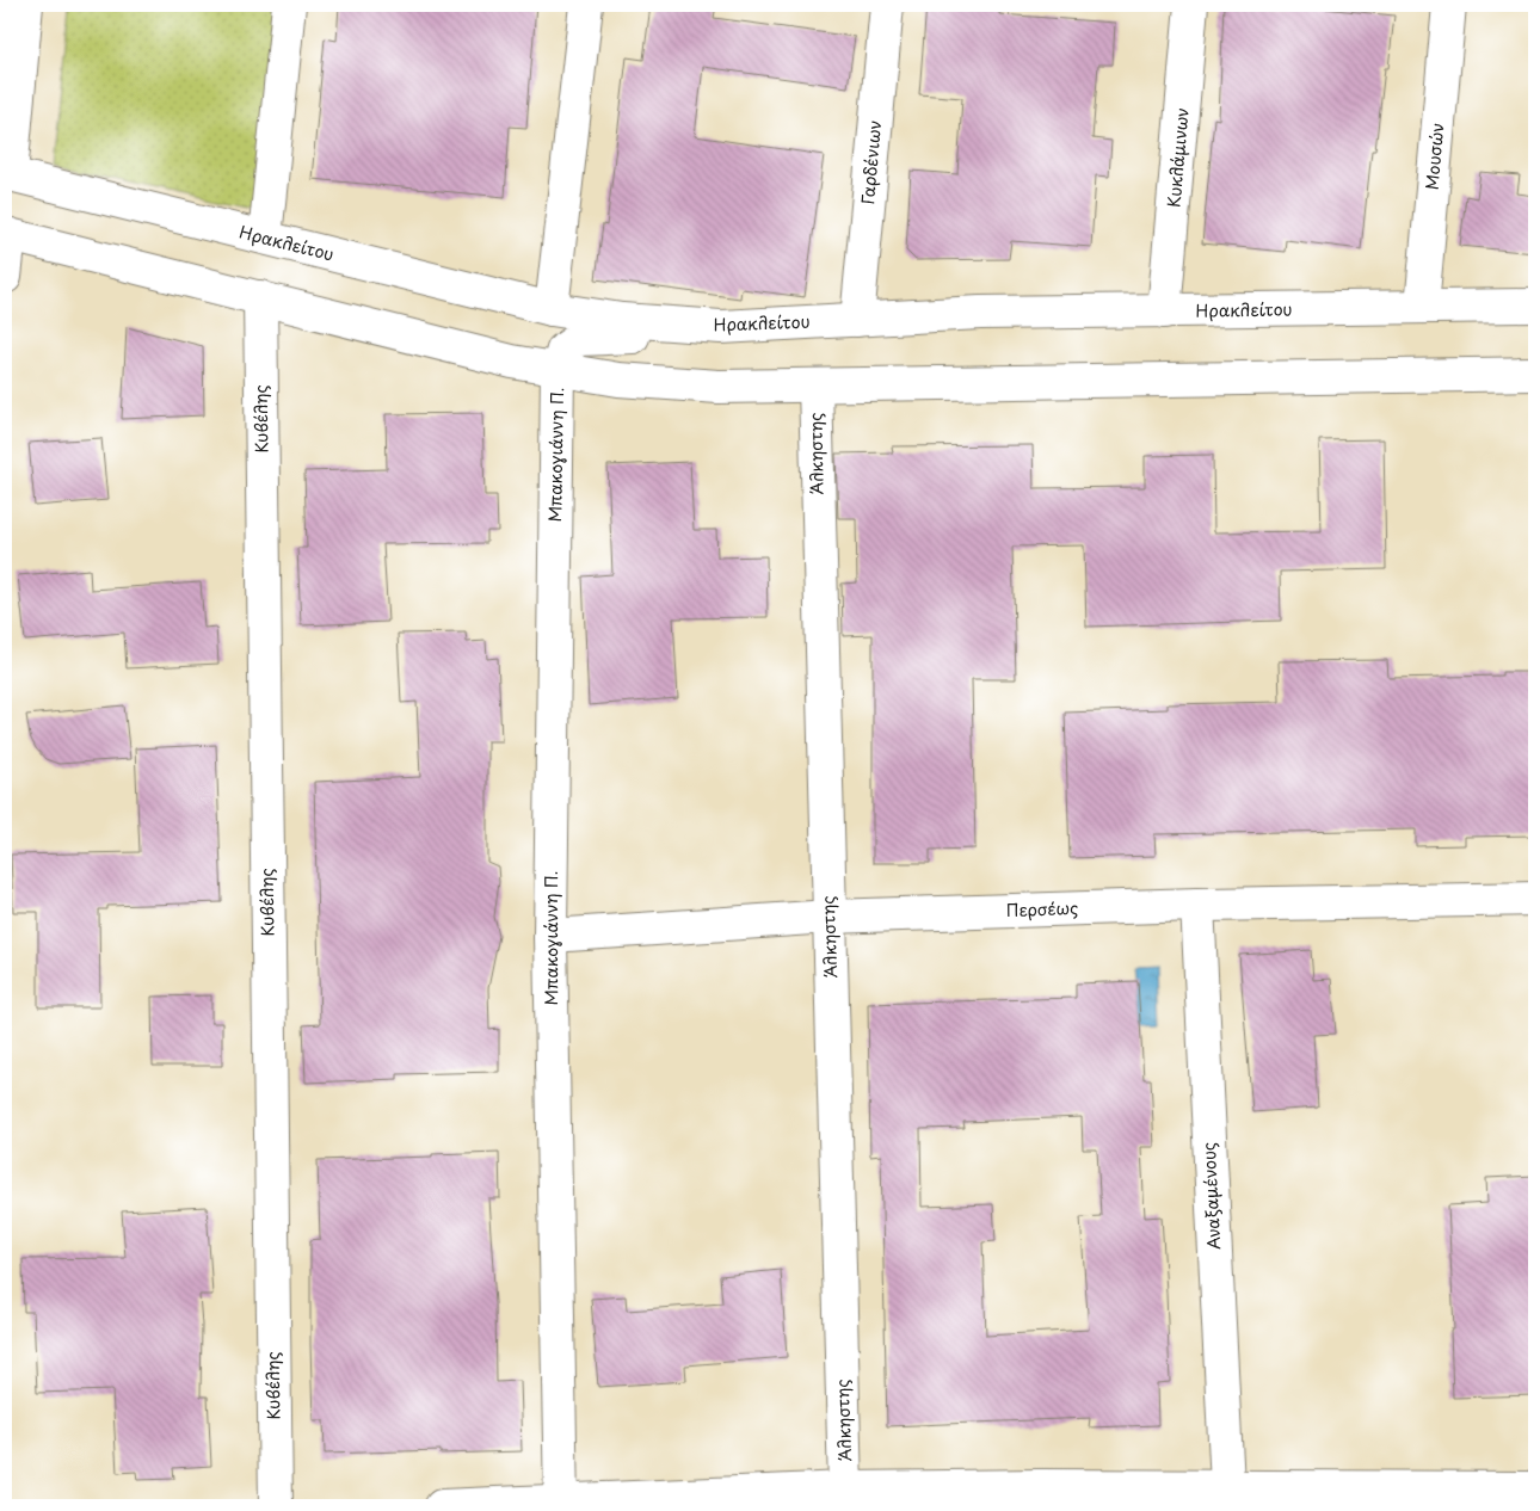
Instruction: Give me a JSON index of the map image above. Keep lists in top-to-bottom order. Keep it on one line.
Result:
{"streets":{"street":["Μουσών","Κυκλάμινων","Γαρδένιων","Ηρακλείτου","Κυβέλης","Άλκηστης","Μπακογιάννη Π.","Περσέως","Αναξαμένους"]},"crossings":[["Μουσών","Ηρακλείτου"],["Κυκλάμινων","Ηρακλείτου"],["Γαρδένιων","Ηρακλείτου"],["Άλκηστης","Περσέως"],["Μπακογιάννη Π.","Περσέως"],["Περσέως","Αναξαμένους"]]}
